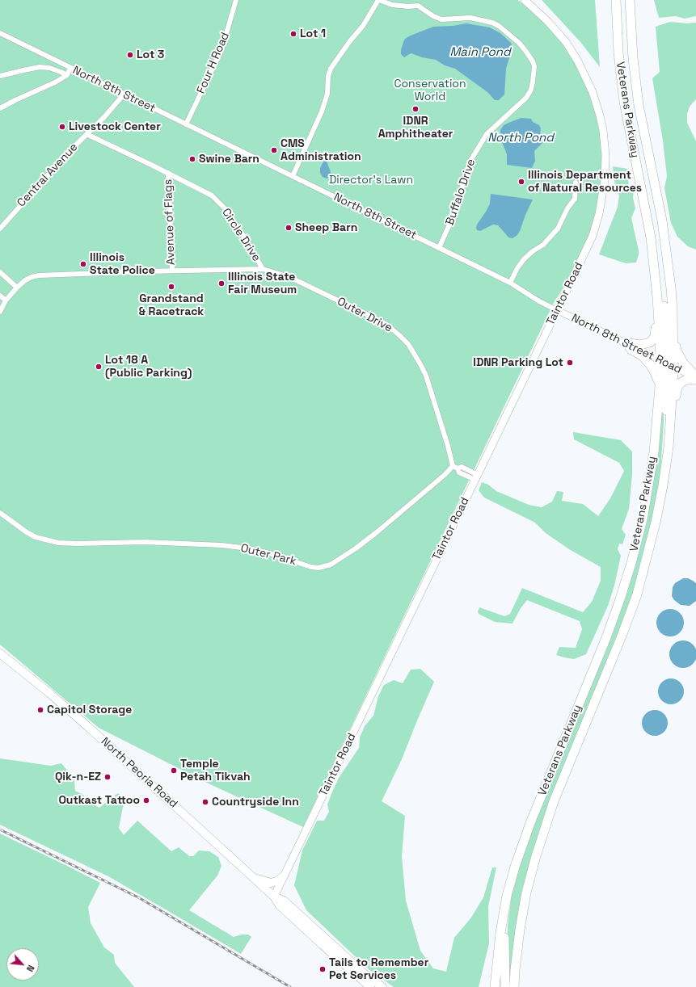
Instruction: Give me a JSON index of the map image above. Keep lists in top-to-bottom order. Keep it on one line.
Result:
{"streets":{"highway":["Veterans Parkway"],"main road":["Taintor Road","North Peoria Road"],"street":["Four H Road","North 8th Street","Central Avenue","Buffalo Drive","Avenue of Flags","Circle Drive","Outer Drive","North 8th Street Road","Outer Park"]},"crossings":[["Four H Road","North 8th Street"],["North 8th Street","Central Avenue"],["North 8th Street","Buffalo Drive"],["North 8th Street","Taintor Road"],["North 8th Street","North 8th Street Road"],["Veterans Parkway","North 8th Street Road"],["Central Avenue","Circle Drive"],["Avenue of Flags","Circle Drive"],["Avenue of Flags","Outer Drive"],["Circle Drive","Outer Drive"],["Taintor Road","North 8th Street Road"],["Taintor Road","North Peoria Road"],["Outer Drive","Outer Park"]],"water":["Main Pond","North Pond"],"parks":["Conservation World","Director's Lawn"],"places":["Lot 1","Lot 3","IDNR Amphitheater","Livestock Center","CMS Administration","Swine Barn","Illinois Department of Natural Resources","Sheep Barn","Illinois State Police","Illinois State Fair Museum","Grandstand & Racetrack","IDNR Parking Lot","Lot 18 A (Public Parking)","Capitol Storage","Temple Petah Tikvah","Qik-n-EZ","Outkast Tattoo","Countryside Inn","Tails to Remember Pet Services"],"north":"bottom right"}
